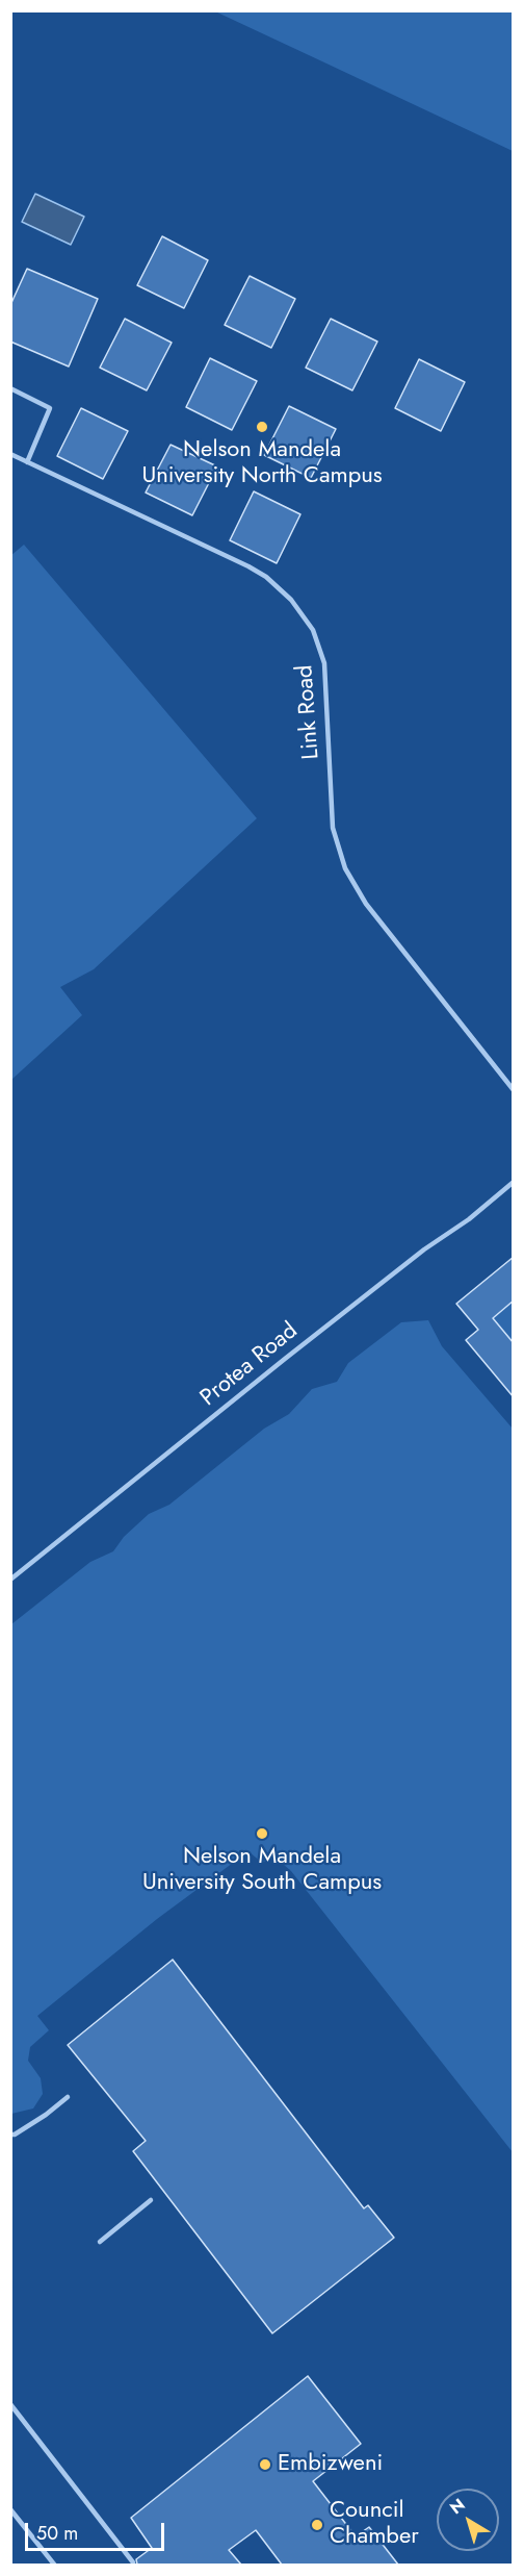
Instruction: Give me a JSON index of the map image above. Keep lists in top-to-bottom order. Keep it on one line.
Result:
{"streets":{"lane":["Link Road","Protea Road"]},"places":["Nelson Mandela University North Campus","Nelson Mandela University South Campus","Embizweni","Council Chamber"],"scale_bar":"50 m","north":"top left"}
